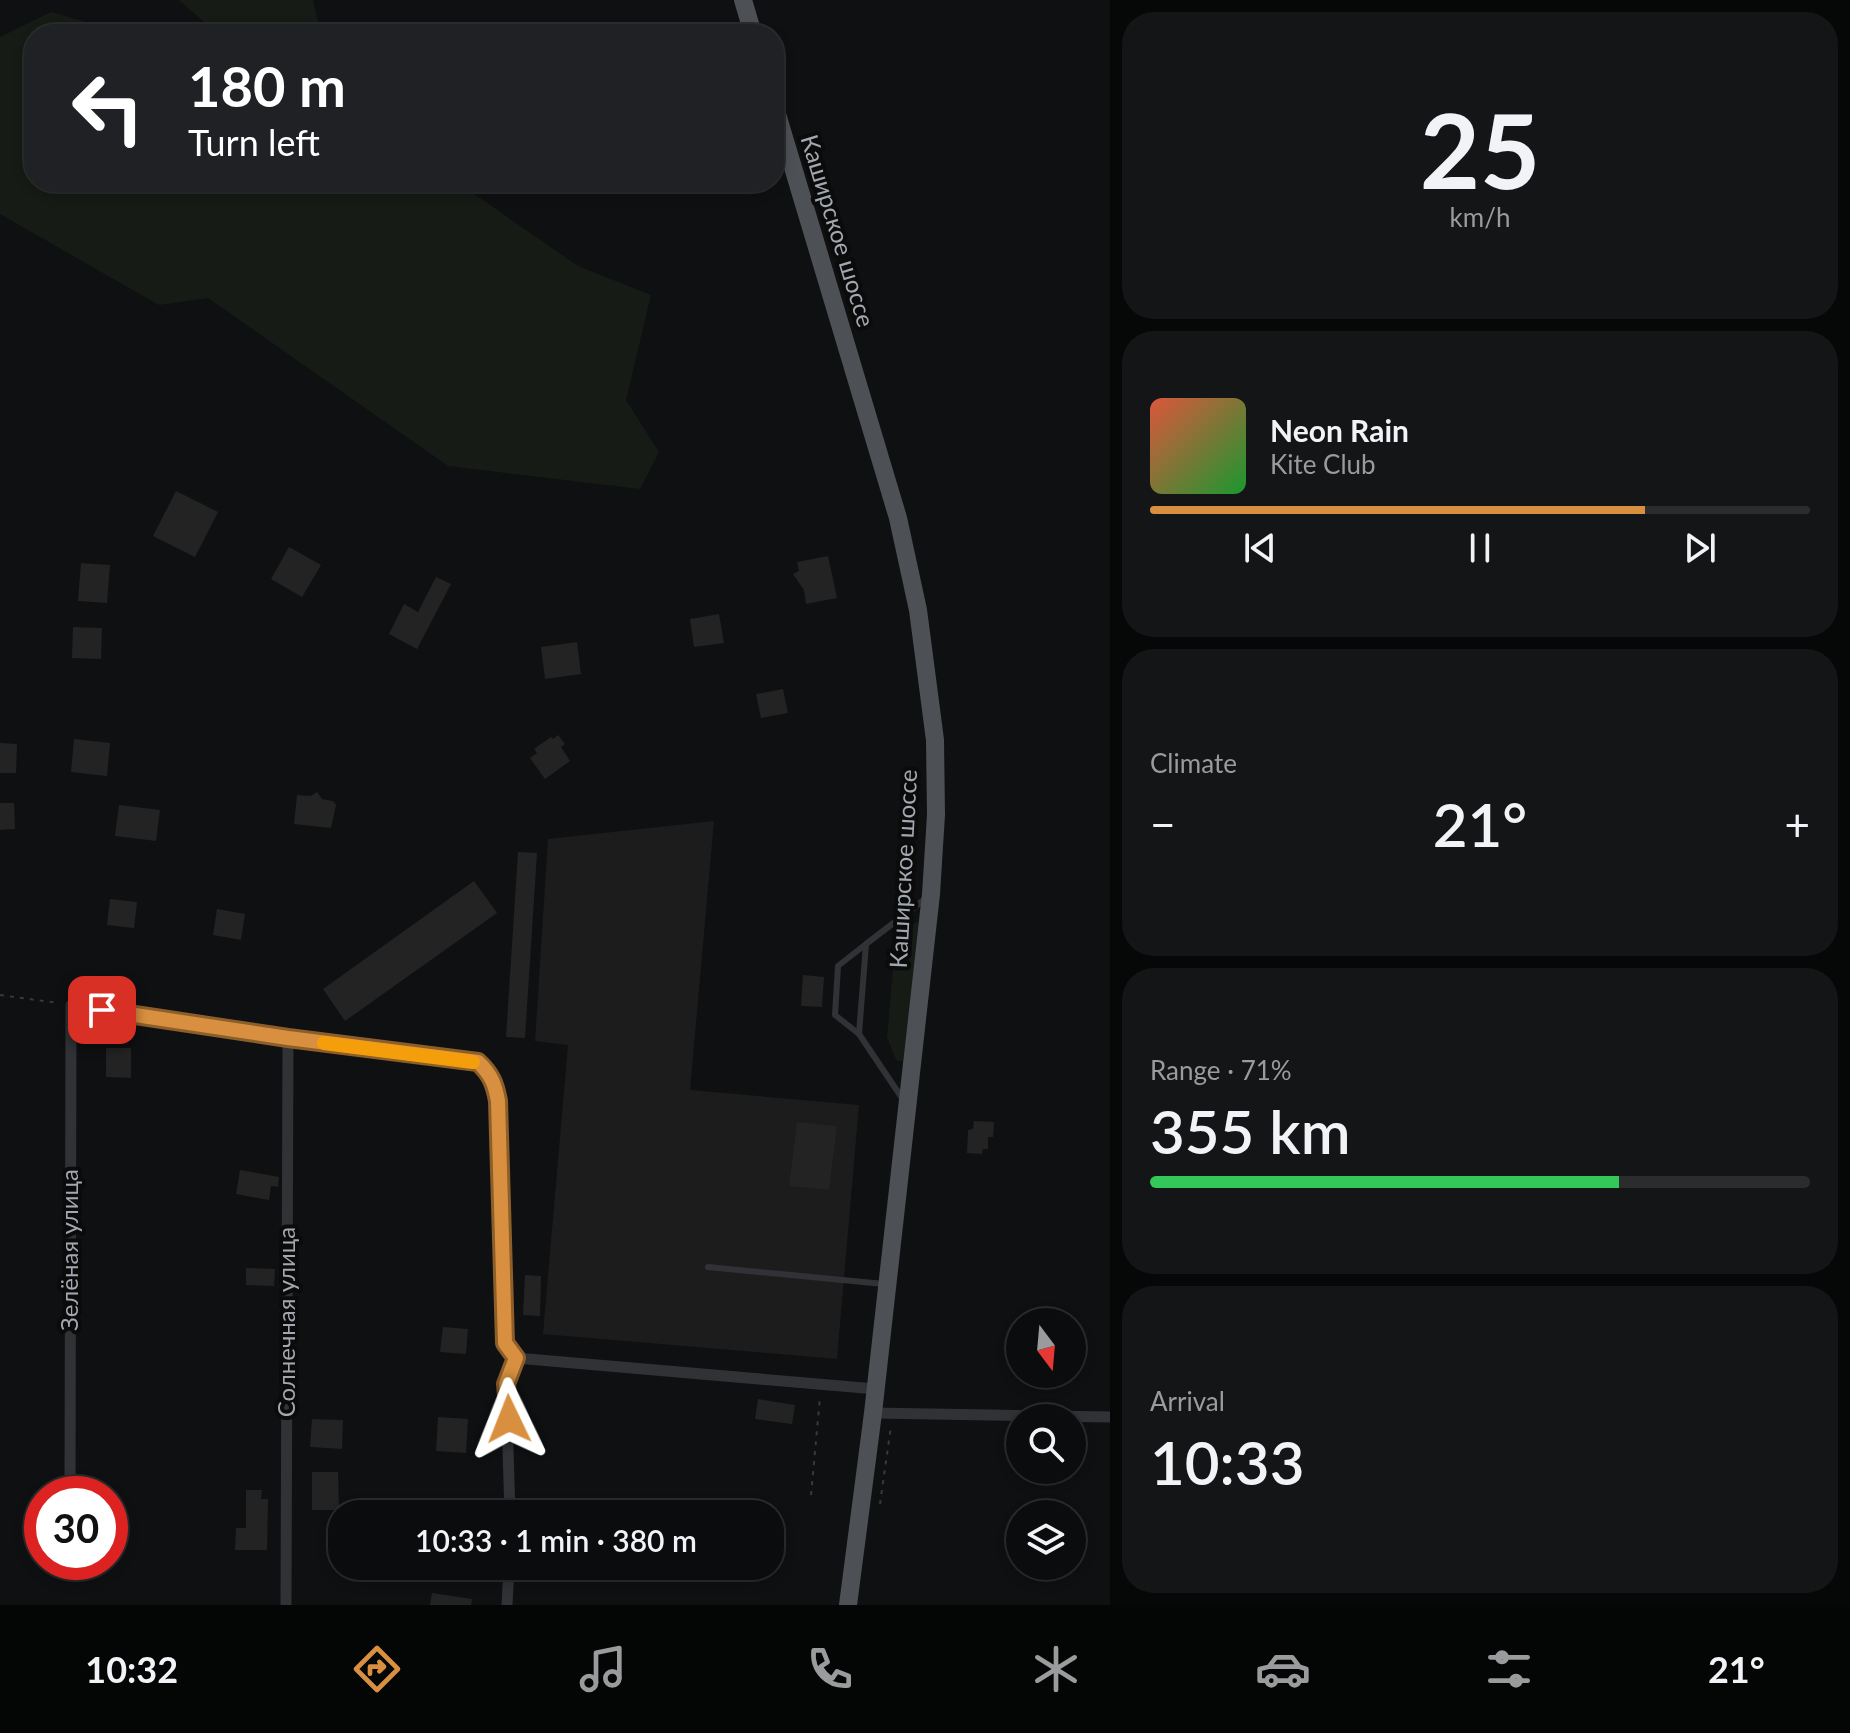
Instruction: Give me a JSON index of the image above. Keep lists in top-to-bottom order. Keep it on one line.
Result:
{"streets":{"main road":["Каширское шоссе"],"street":["Зелёная улица","Солнечная улица"]},"north":"bottom","page":{"tile":[["25","km/h"],"Climate",["Range · 71%","355 km"],["Arrival","10:33"]],"turn":["180 m","Turn left"],"song":["Neon Rain","Kite Club"],"heat":["−","21°","+"],"limit":"30","trip":"10:33 · 1 min · 380 m","tabs":["10:32","21°"]}}
